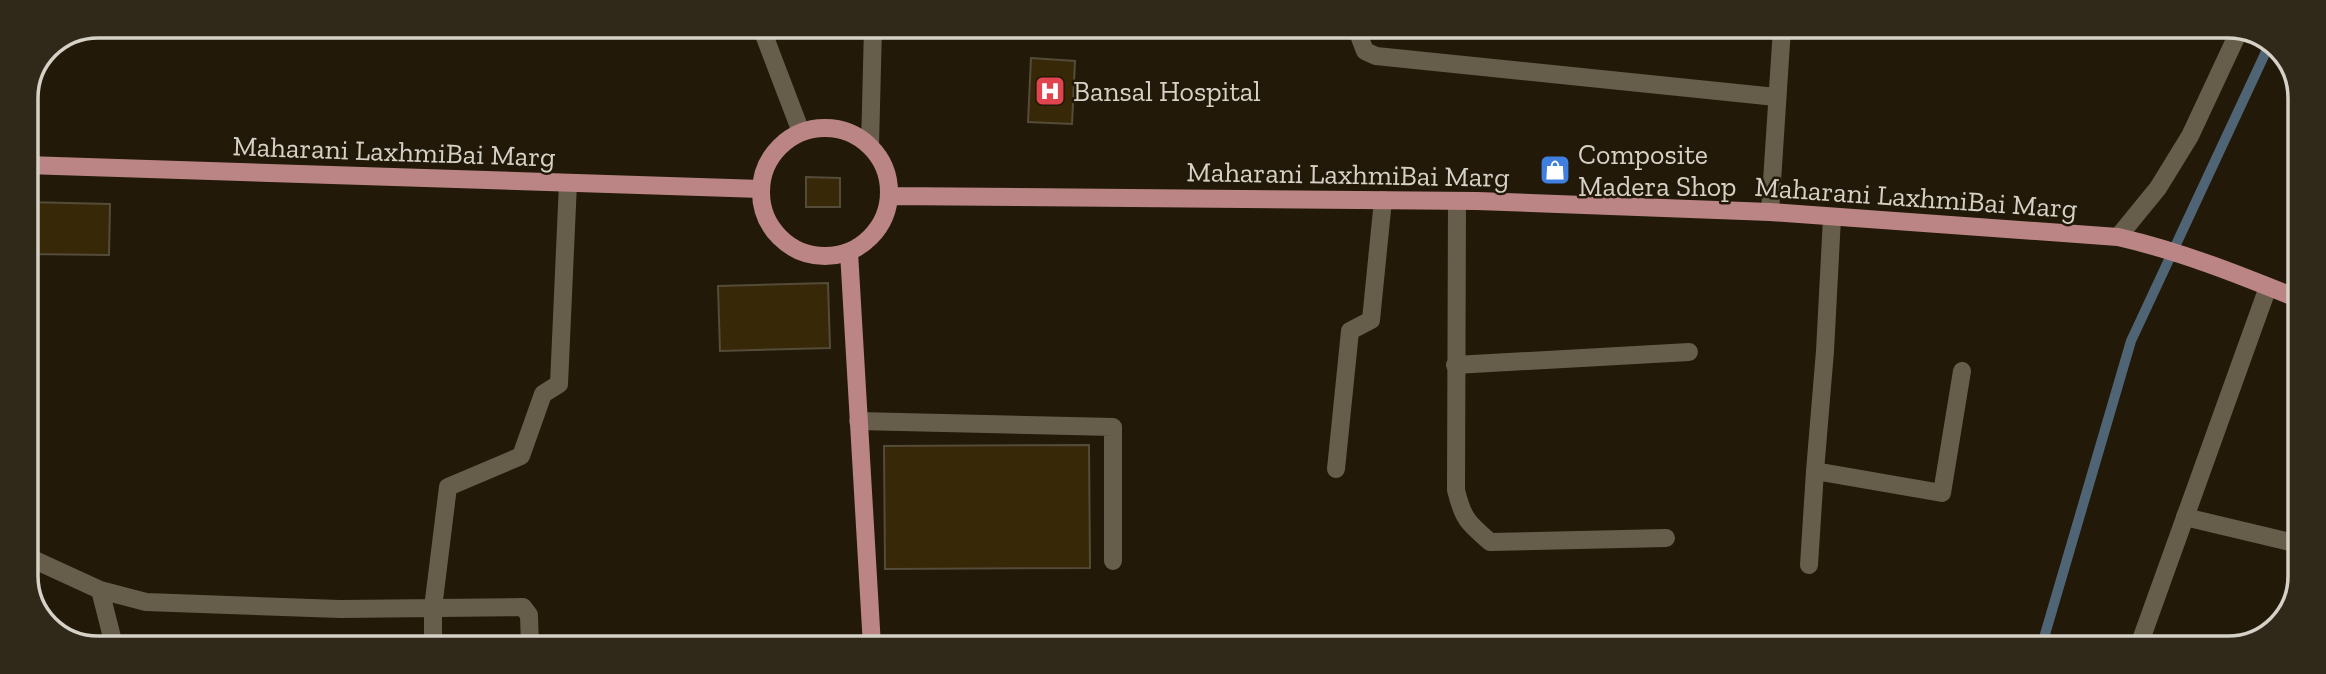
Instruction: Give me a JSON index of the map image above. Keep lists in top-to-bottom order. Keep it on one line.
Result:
{"streets":{"main road":["Maharani LaxhmiBai Marg"]},"places":{"hospital":["Bansal Hospital"],"shop":["Composite Madera Shop"]}}
